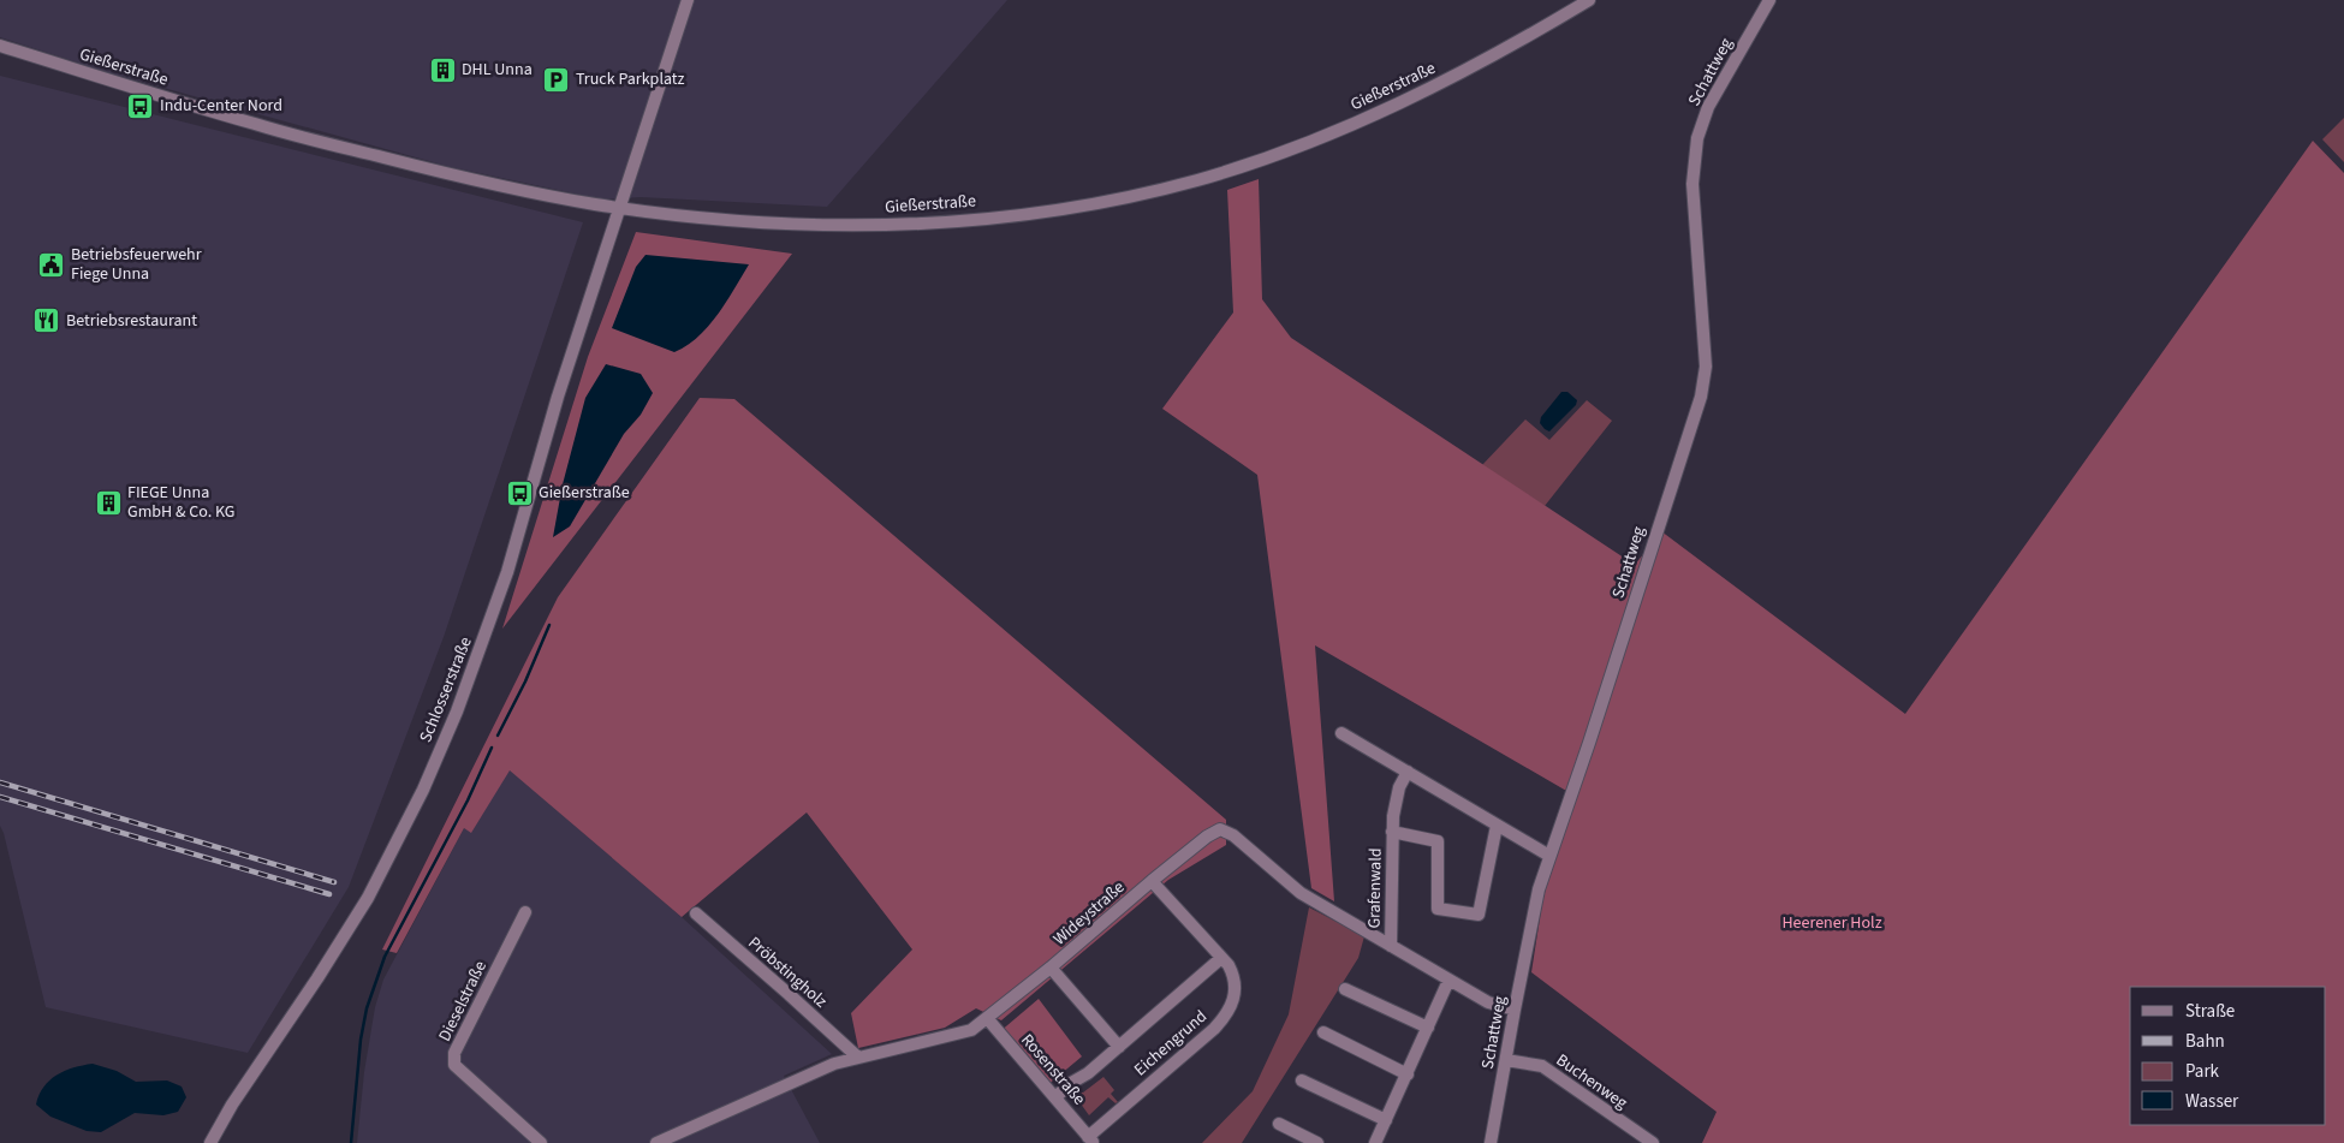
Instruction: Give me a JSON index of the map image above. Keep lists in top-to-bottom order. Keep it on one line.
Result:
{"streets":{"street":["Gießerstraße","Schattweg","Schlosserstraße","Grafenwald","Wideystraße","Pröbstingholz","Dieselstraße","Eichengrund","Rosenstraße","Buchenweg"]},"crossings":[["Gießerstraße","Schlosserstraße"],["Schattweg","Wideystraße"],["Schattweg","Buchenweg"],["Grafenwald","Wideystraße"],["Wideystraße","Pröbstingholz"],["Wideystraße","Eichengrund"],["Wideystraße","Rosenstraße"],["Eichengrund","Rosenstraße"]],"parks":["Heerener Holz"],"places":{"building":["DHL Unna","FIEGE Unna GmbH & Co. KG"],"parking":["Truck Parkplatz"],"bus stop":["Indu-Center Nord","Gießerstraße"],"public building":["Betriebsfeuerwehr Fiege Unna"],"restaurant":["Betriebsrestaurant"]},"legend":["Straße","Bahn","Park","Wasser"]}
